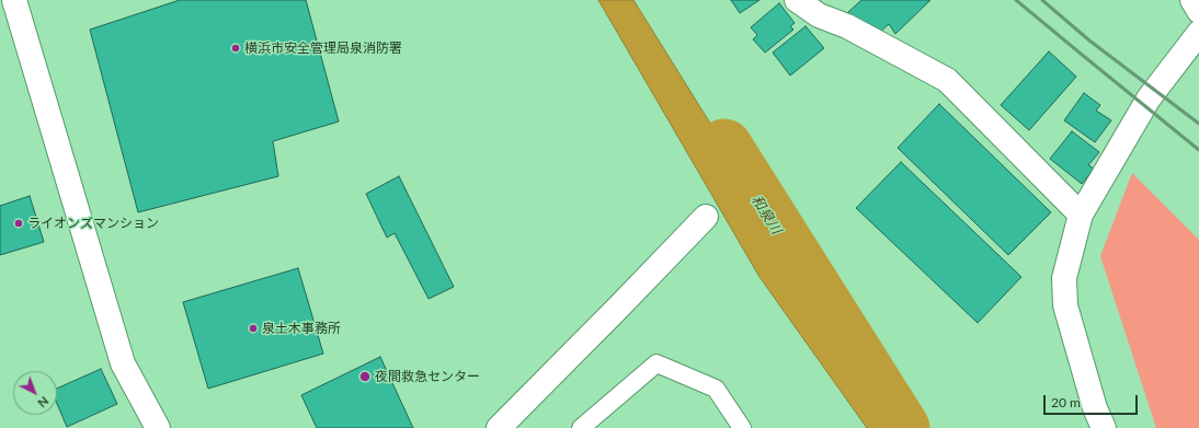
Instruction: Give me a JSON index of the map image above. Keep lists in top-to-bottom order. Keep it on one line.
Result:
{"water":["和泉川"],"places":["横浜市安全管理局泉消防署","ライオンズマンション","泉土木事務所","夜間救急センター"],"scale_bar":"20 m","north":"bottom right"}
